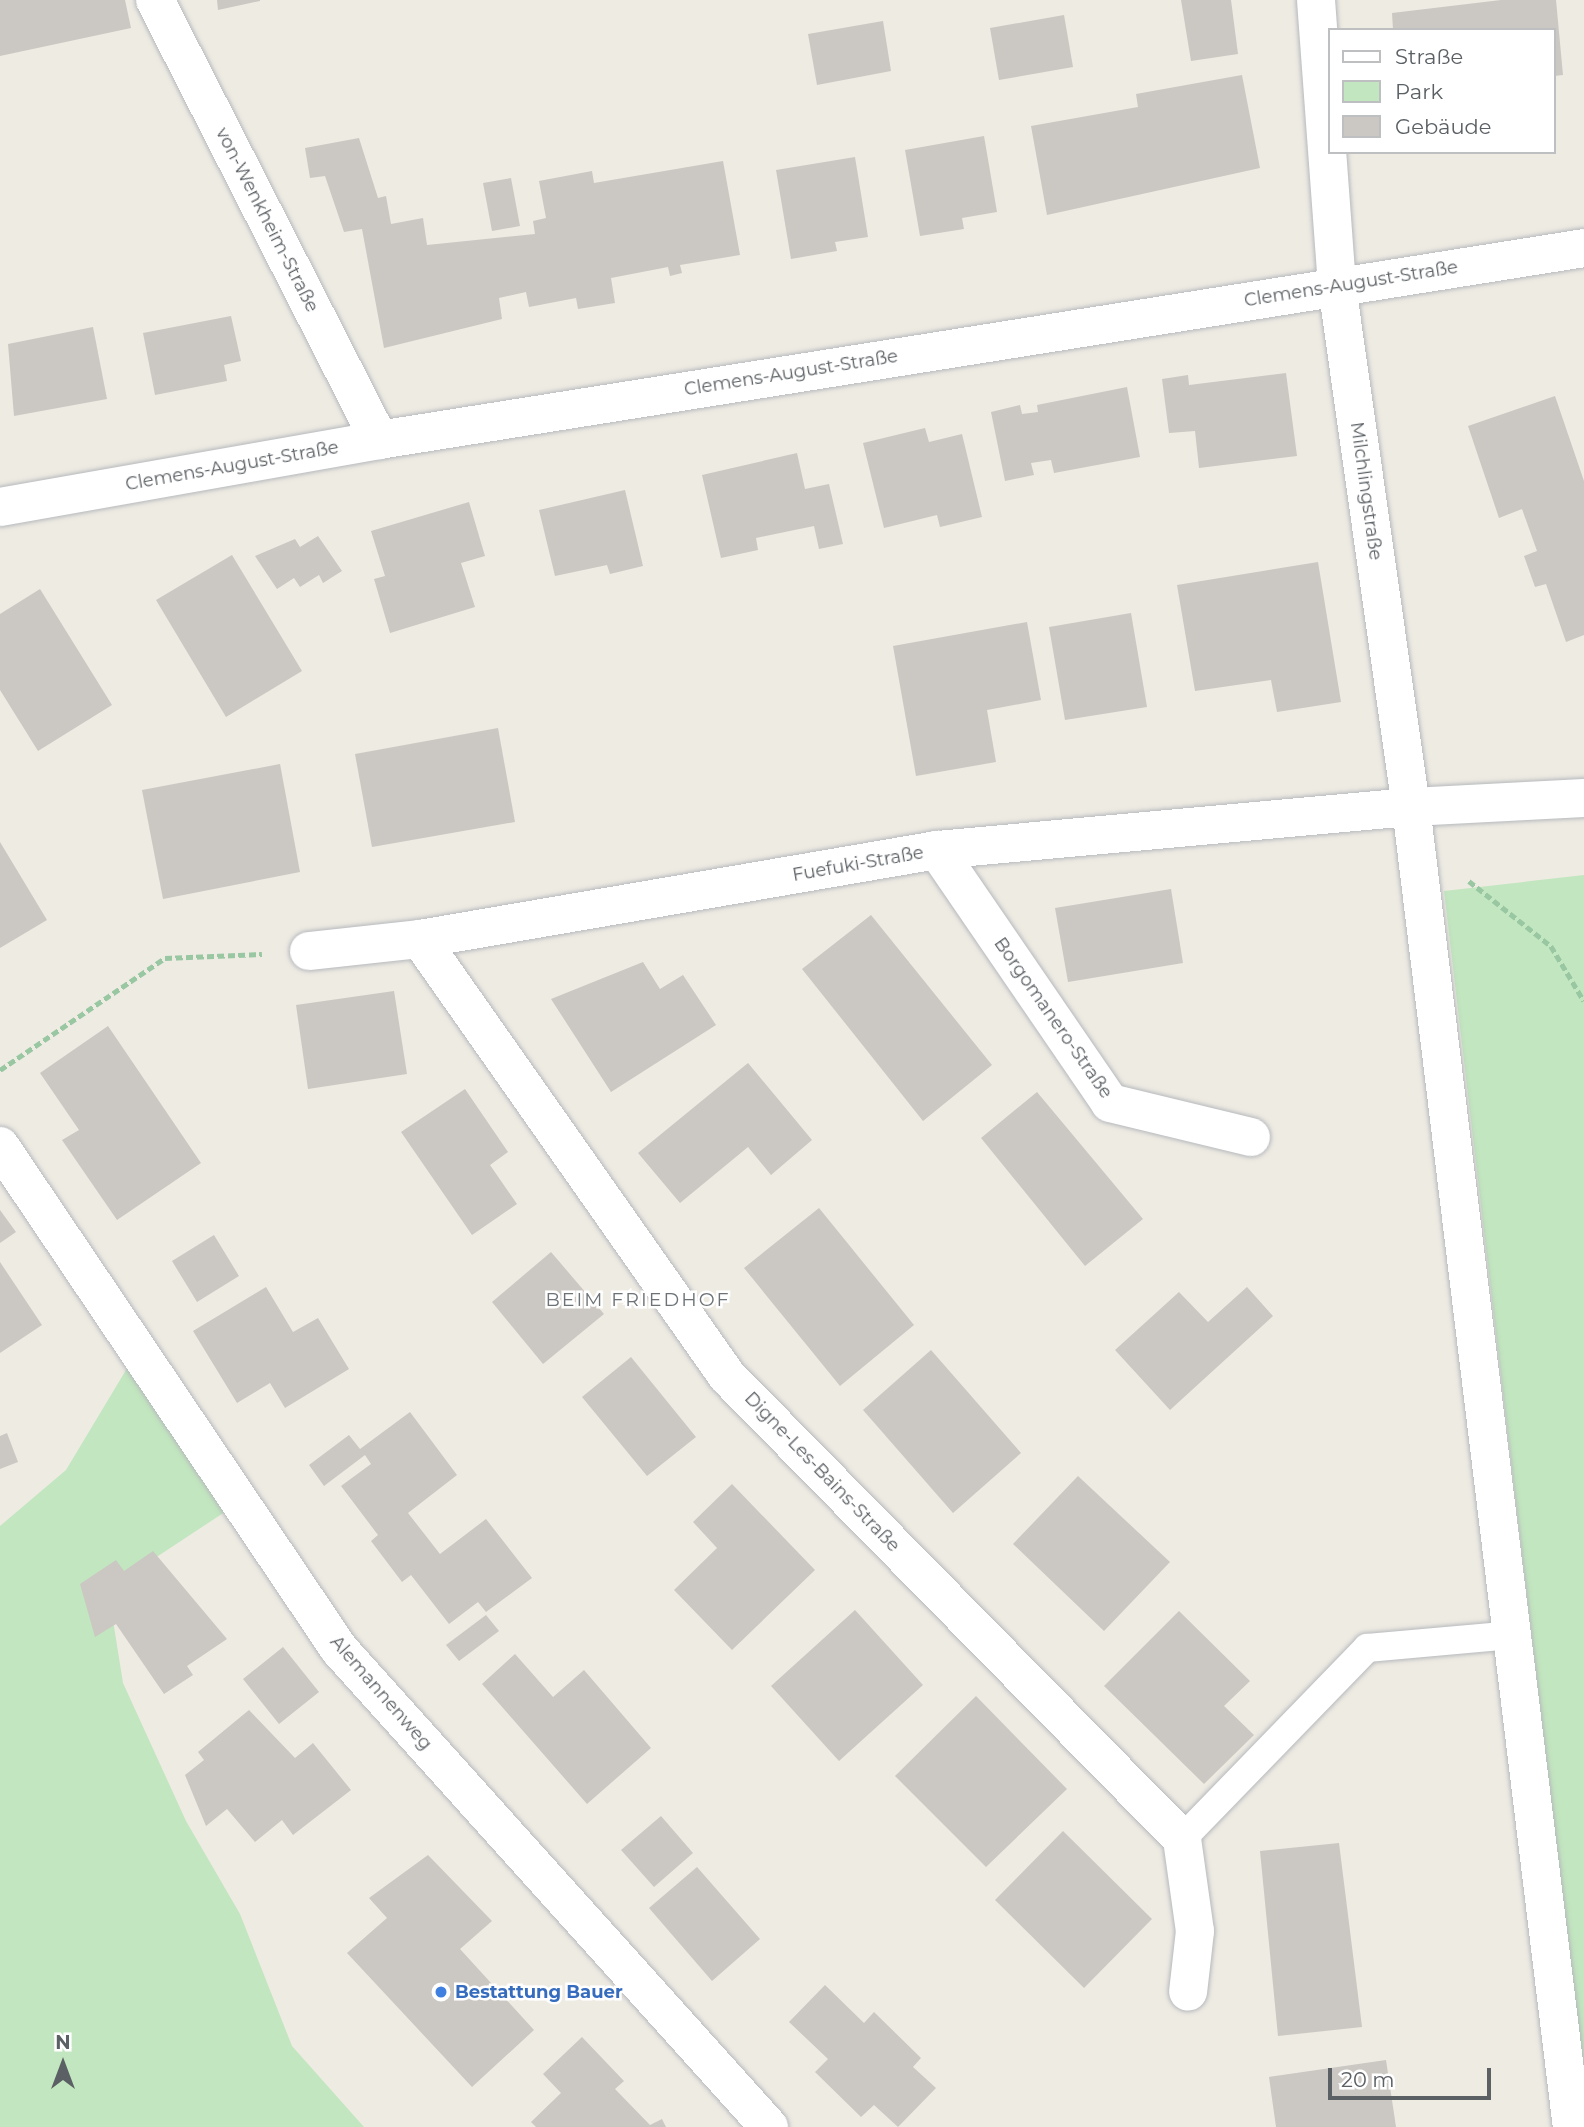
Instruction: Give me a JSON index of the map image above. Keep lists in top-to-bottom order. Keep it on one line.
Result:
{"streets":{"street":["von-Wenkheim-Straße","Clemens-August-Straße","Milchlingstraße","Fuefuki-Straße","Borgomanero-Straße","Digne-Les-Bains-Straße","Alemannenweg"]},"crossings":[["von-Wenkheim-Straße","Clemens-August-Straße"],["Clemens-August-Straße","Milchlingstraße"],["Milchlingstraße","Fuefuki-Straße"],["Fuefuki-Straße","Borgomanero-Straße"],["Fuefuki-Straße","Digne-Les-Bains-Straße"]],"districts":["BEIM FRIEDHOF"],"places":["Bestattung Bauer"],"legend":["Straße","Park","Gebäude"],"scale_bar":"20 m","north":"top"}
